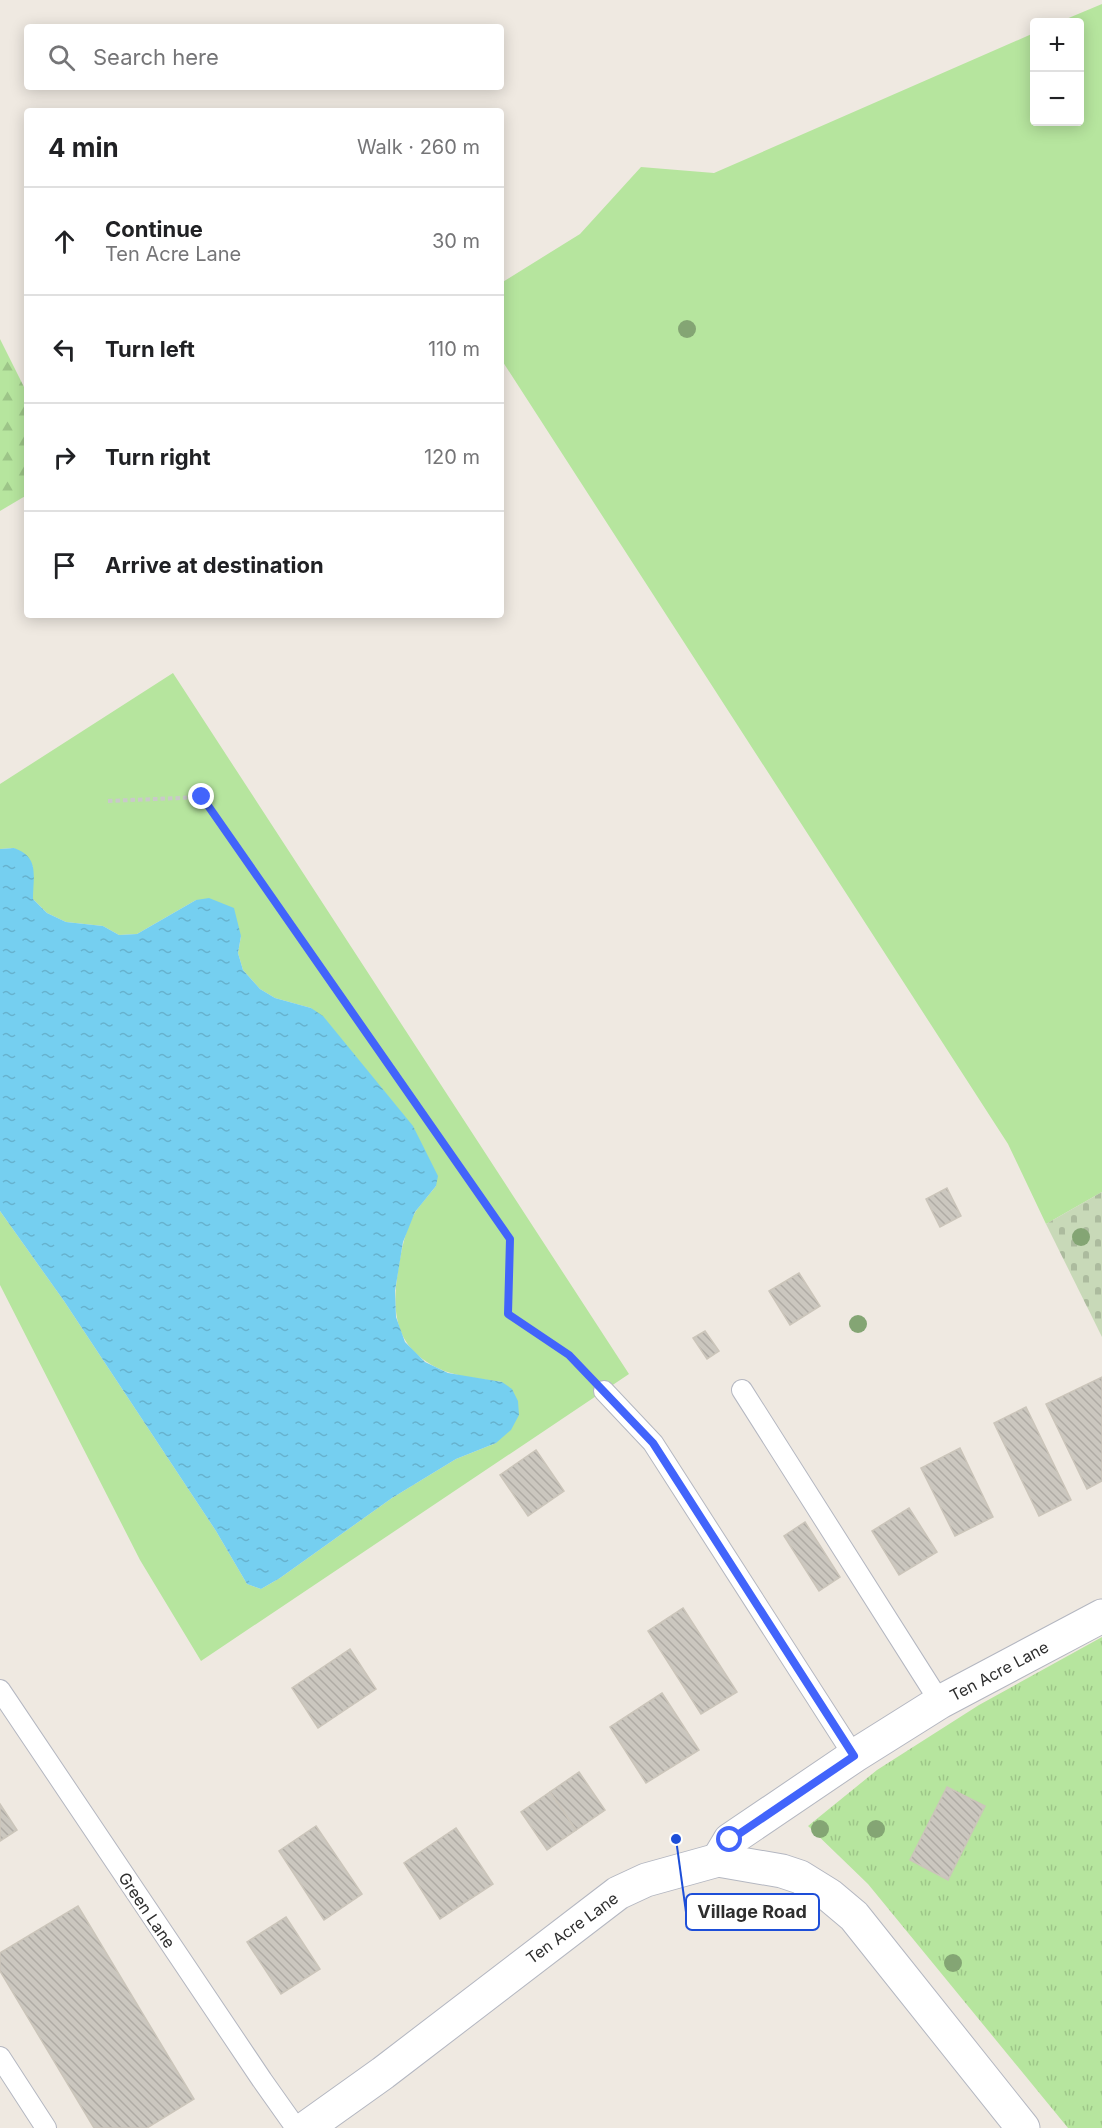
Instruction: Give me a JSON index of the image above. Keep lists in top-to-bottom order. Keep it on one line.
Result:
{"streets":{"street":["Ten Acre Lane"],"lane":["Green Lane"]},"places":["Village Road"],"page":{"map_buttons":["+","−"],"search":"Search here","heading":["4 min","Walk · 260 m"],"list":[["Continue","Ten Acre Lane","30 m"],["Turn left","110 m"],["Turn right","120 m"],"Arrive at destination"]}}
